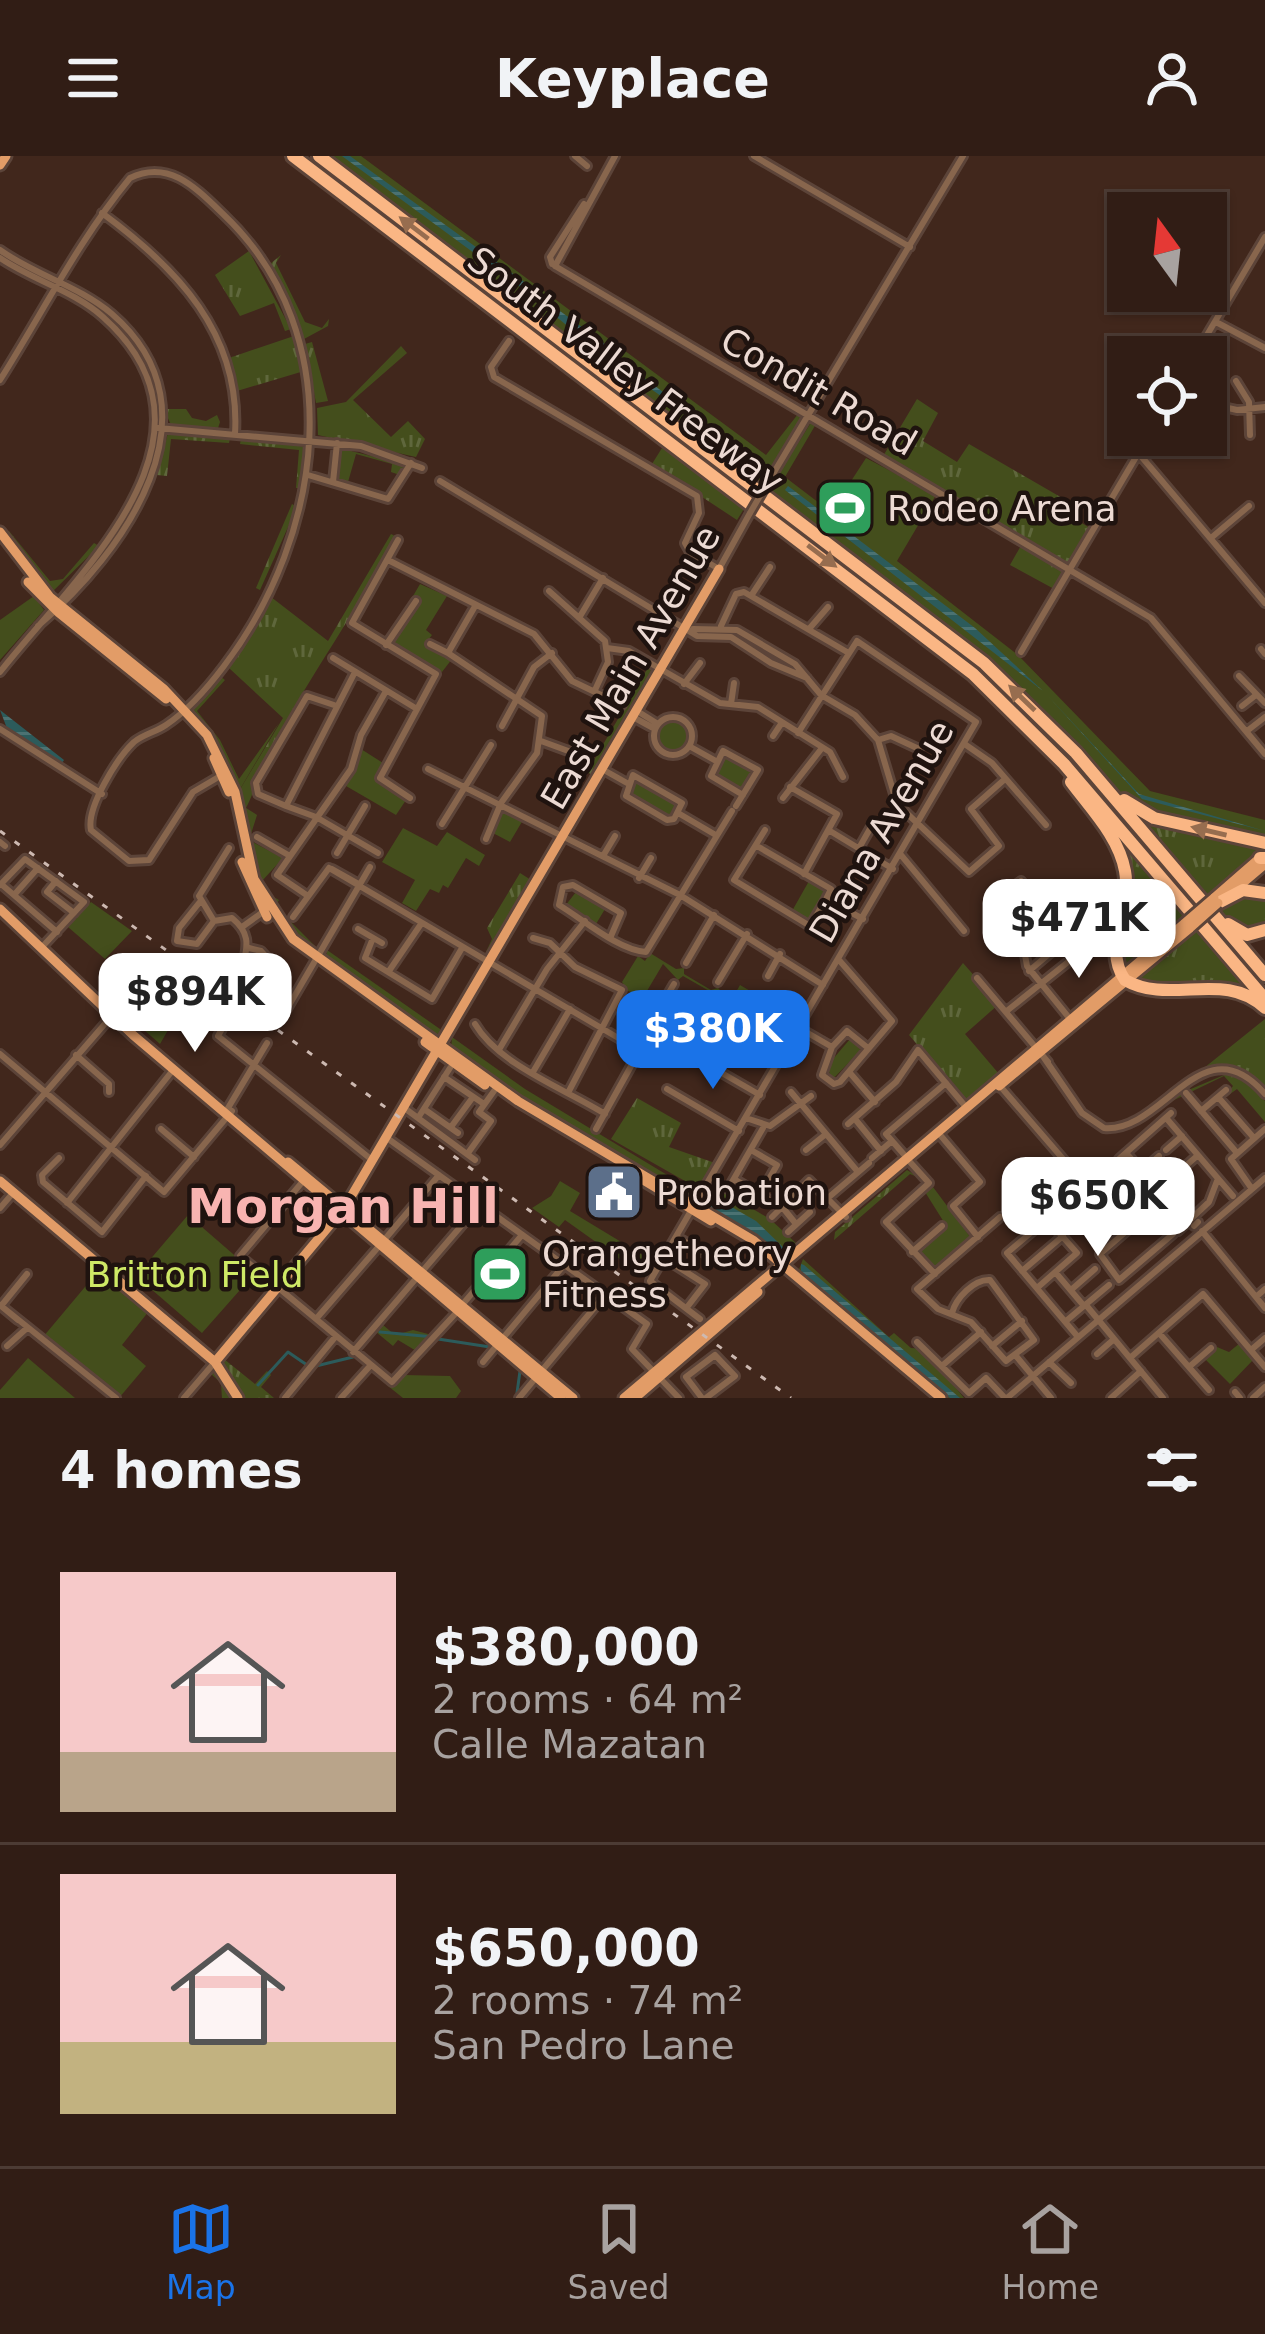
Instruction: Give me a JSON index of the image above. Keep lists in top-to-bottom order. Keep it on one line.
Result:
{"streets":{"highway":["South Valley Freeway"],"main road":["East Main Avenue"],"street":["Condit Road","Diana Avenue"]},"crossings":[["Condit Road","East Main Avenue"]],"districts":["Morgan Hill"],"parks":["Britton Field"],"places":{"sports":["Rodeo Arena","Orangetheory Fitness"],"public building":["Probation"]},"north":"top","page":{"header":"Keyplace","price":["$471K","$894K","$380K","$650K"],"heading":"4 homes","list":[{"name":"$380,000","note":"2 rooms · 64 m² · Calle Mazatan"},{"name":"$650,000","note":"2 rooms · 74 m² · San Pedro Lane"}],"tabs":["Map","Saved","Home"]}}
